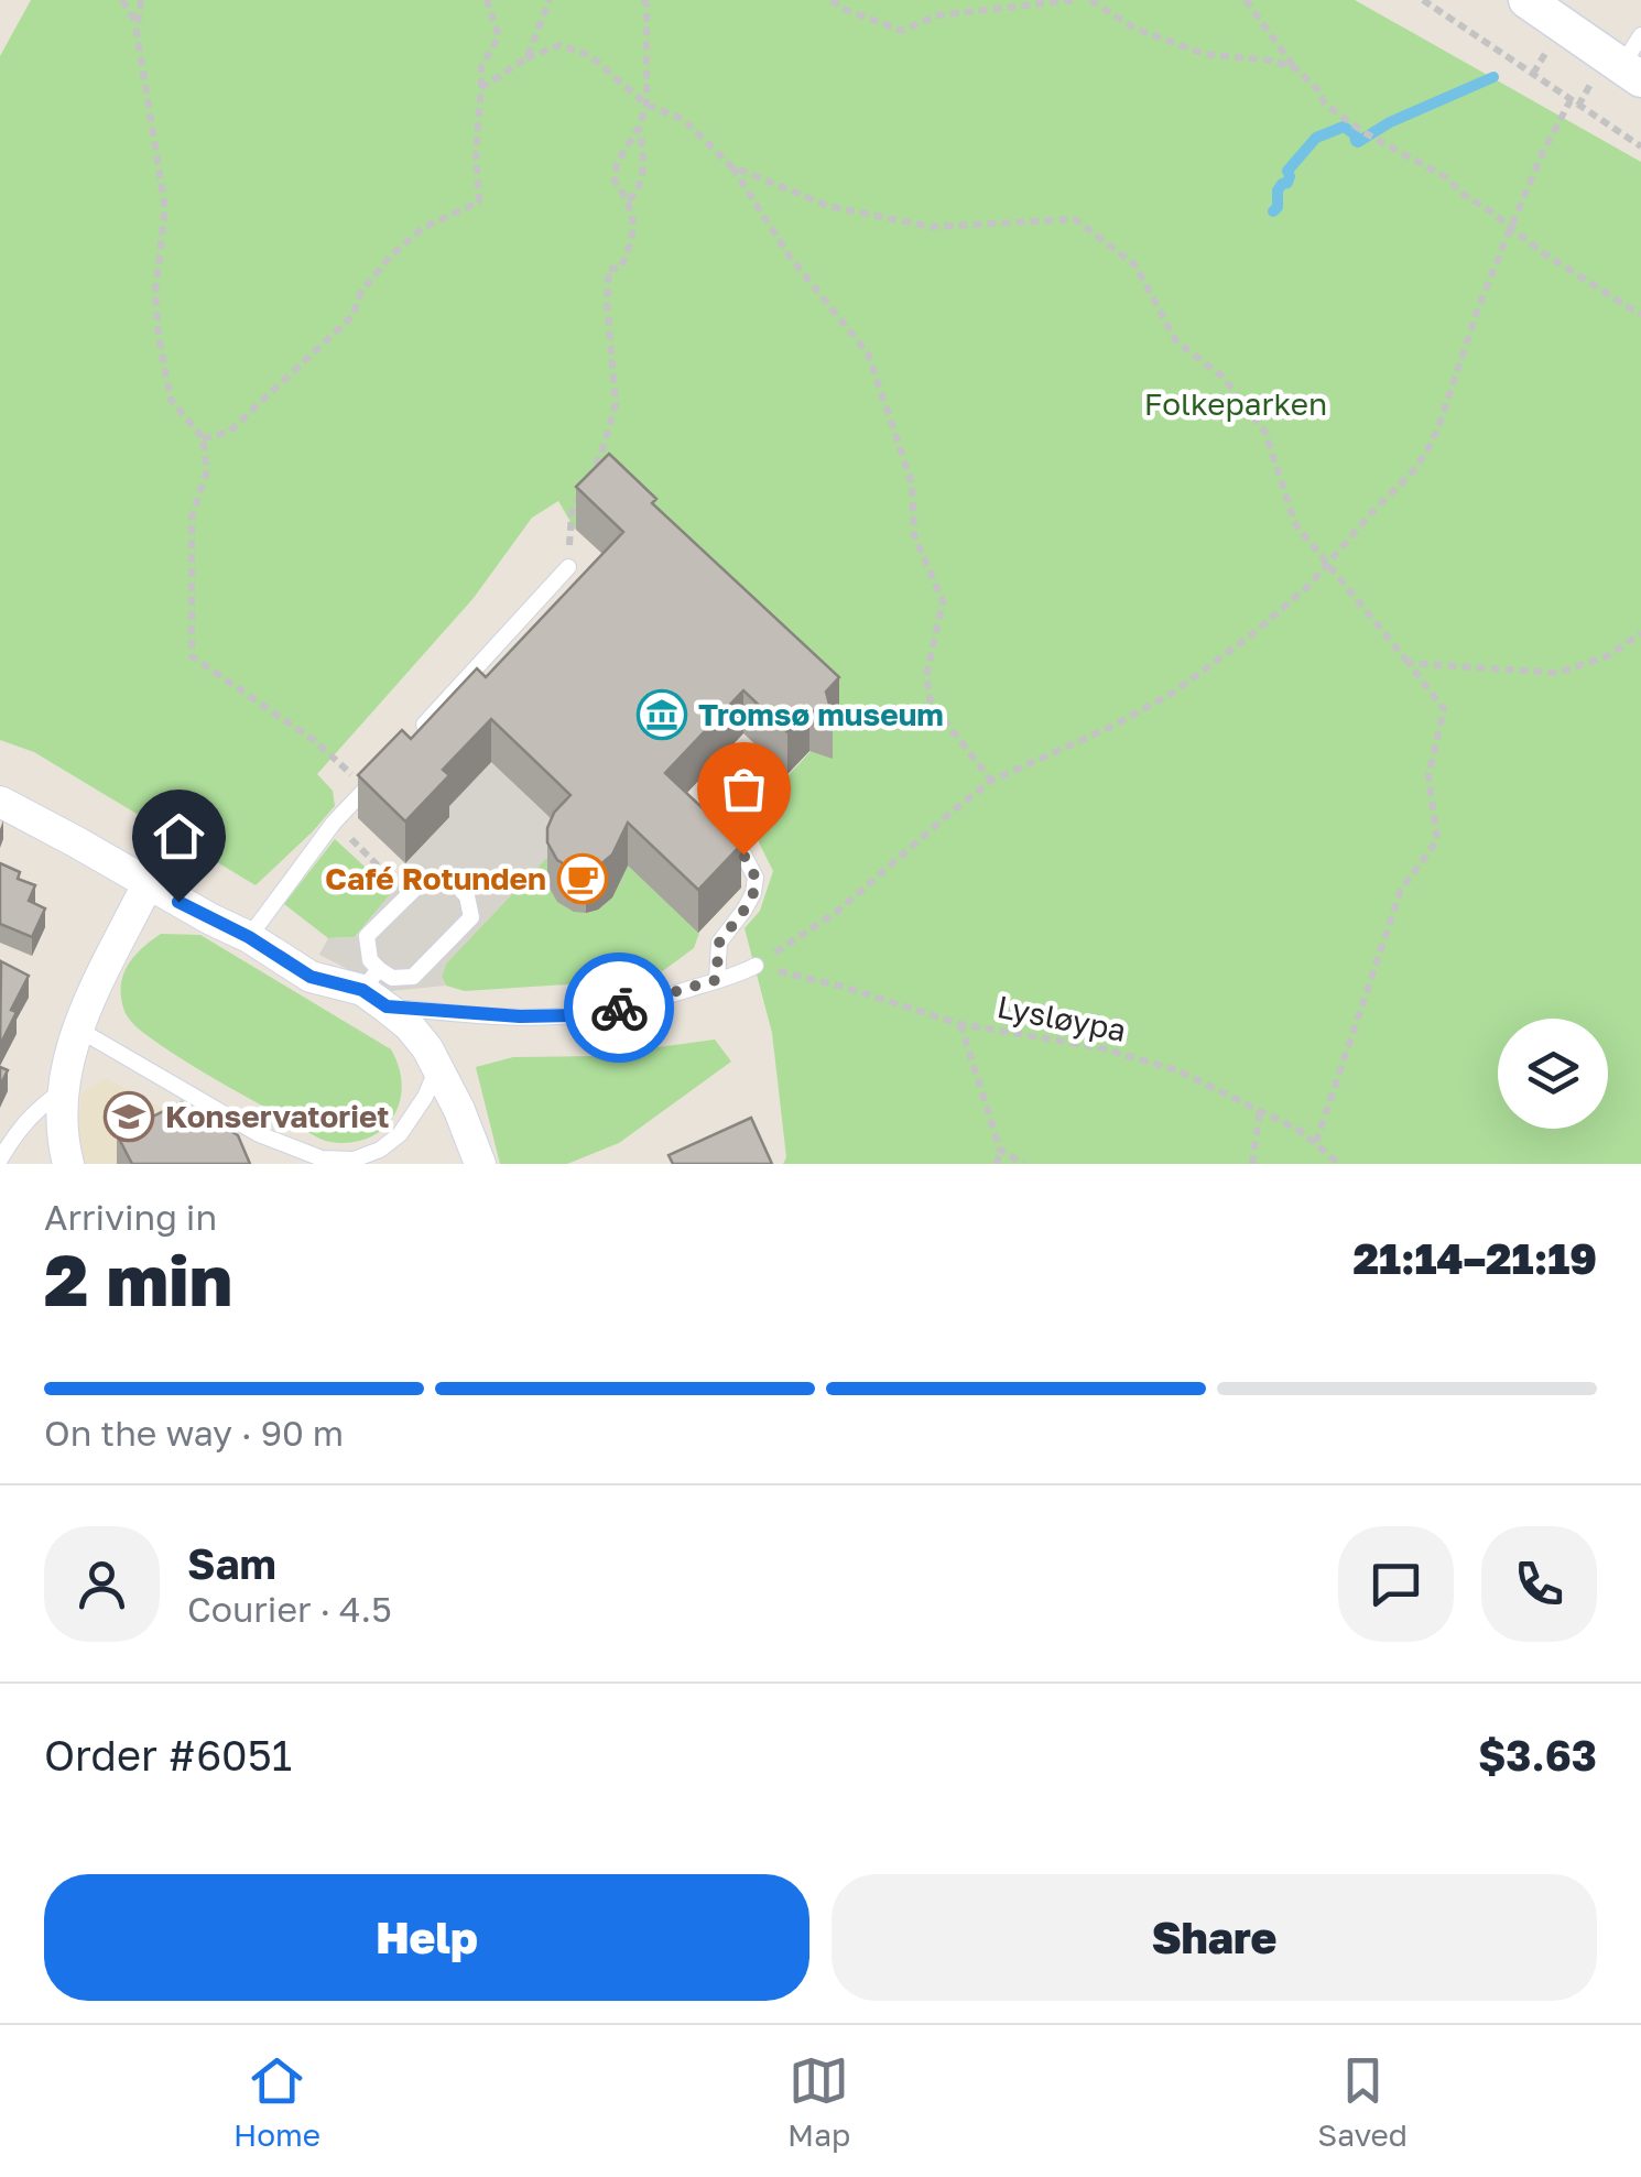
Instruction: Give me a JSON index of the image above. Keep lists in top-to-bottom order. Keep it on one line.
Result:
{"streets":{"path":["Lysløypa"]},"parks":["Folkeparken"],"places":{"museum":["Tromsø museum"],"cafe":["Café Rotunden"],"school or university":["Konservatoriet"]},"page":{"heading":["2 min","Arriving in","21:14–21:19"],"panel":["Sam","Courier · 4.5","Order #6051","$3.63"],"bar":"On the way · 90 m","buttons":["Help","Share"],"tabs":["Home","Map","Saved"]}}
